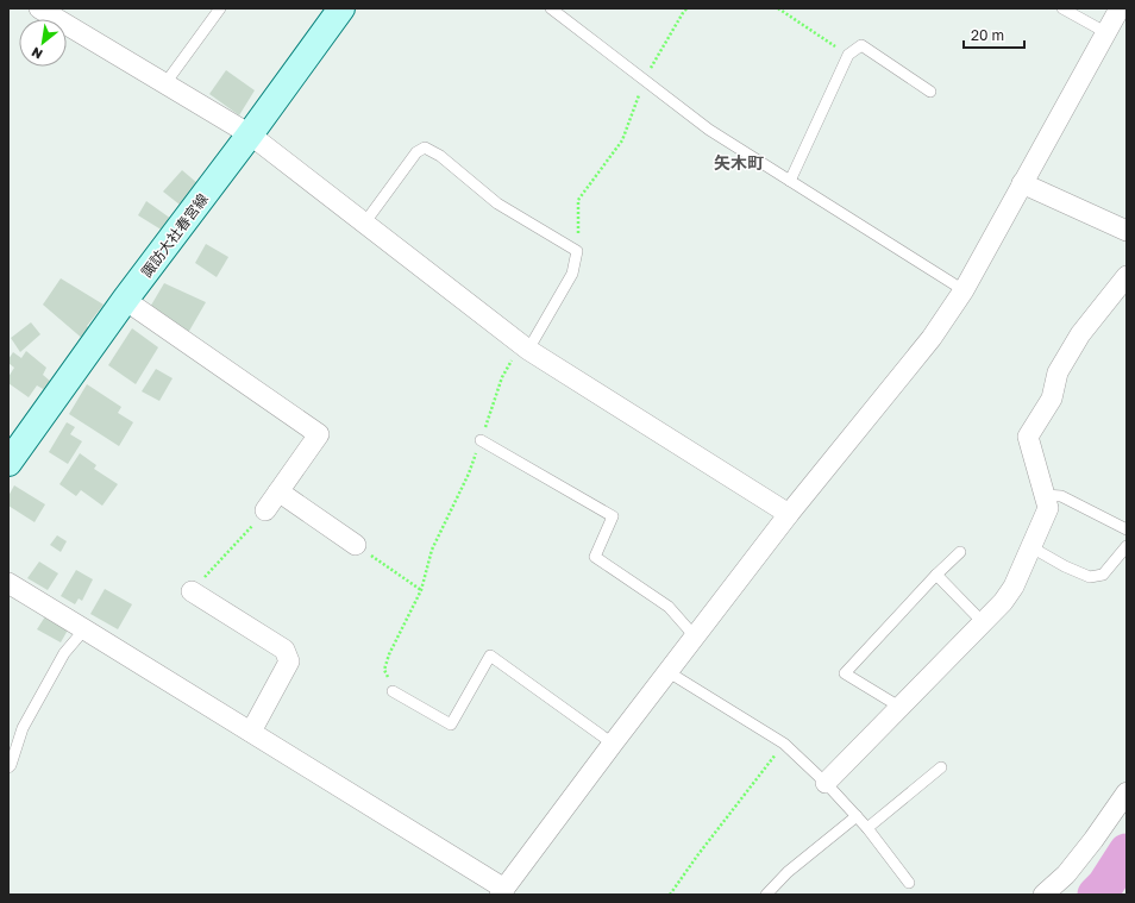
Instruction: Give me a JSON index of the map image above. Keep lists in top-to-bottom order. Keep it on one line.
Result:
{"streets":{"main road":["諏訪大社春宮線"]},"districts":["矢木町"],"scale_bar":"20 m","north":"bottom left"}
